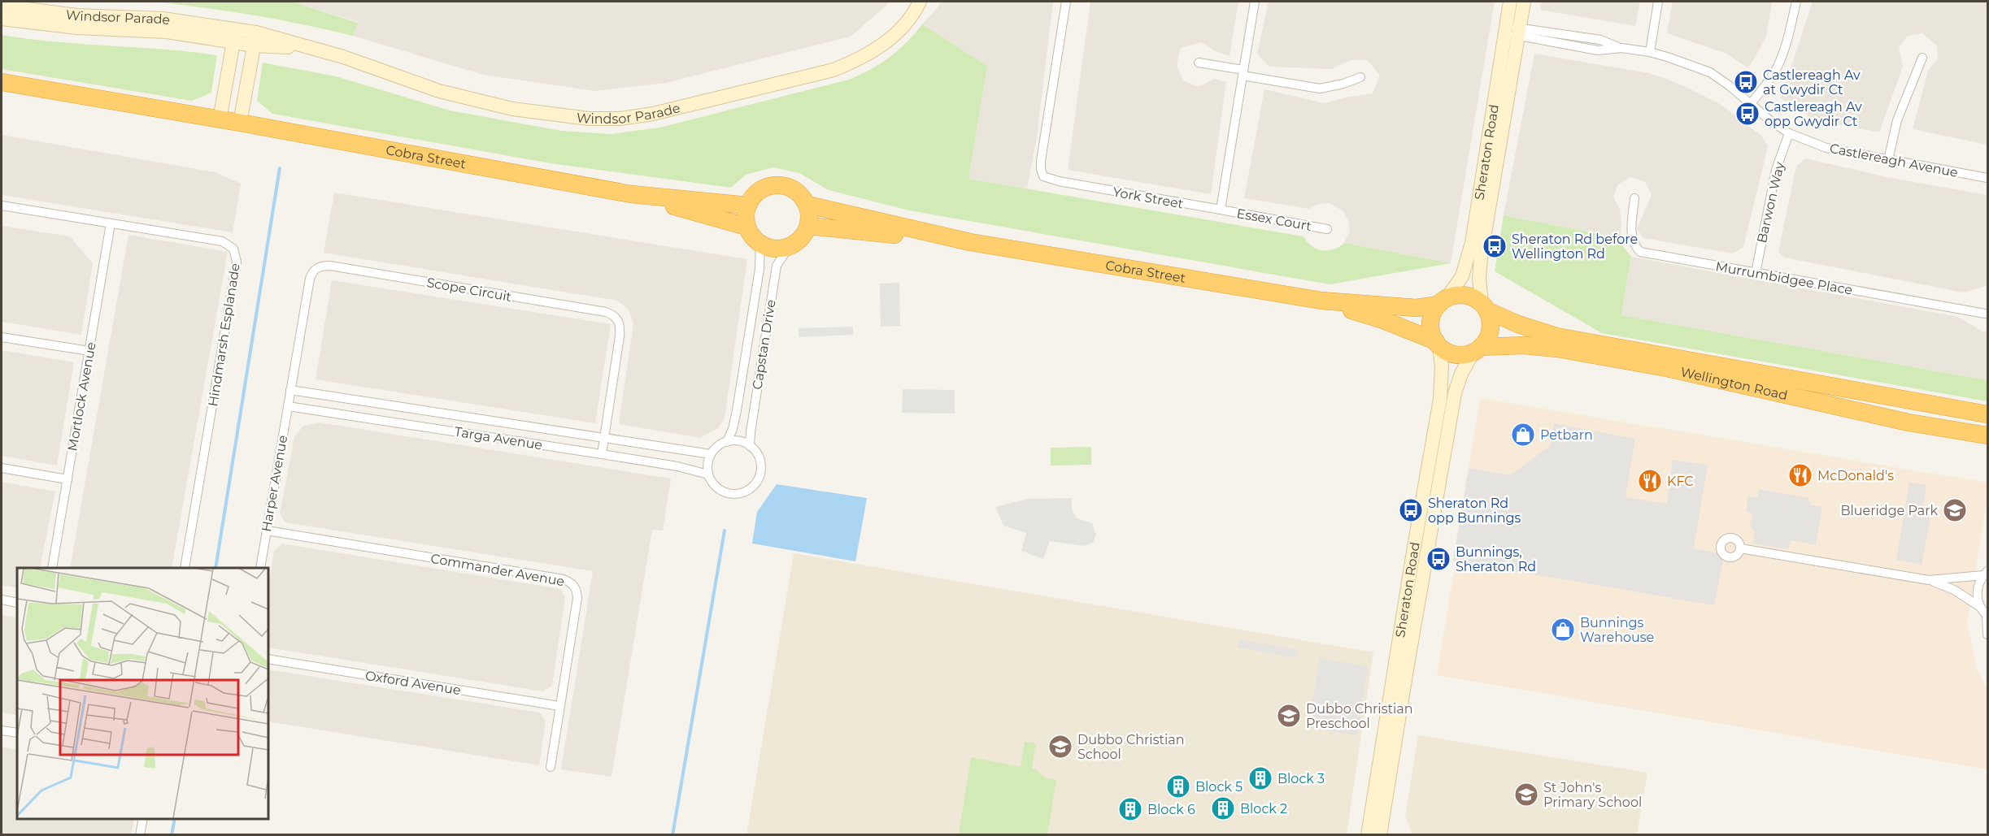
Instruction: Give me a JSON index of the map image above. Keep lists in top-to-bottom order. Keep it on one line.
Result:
{"streets":{"highway":["Cobra Street","Wellington Road"],"street":["Windsor Parade","Sheraton Road","Castlereagh Avenue","York Street","Barwon Way","Essex Court","Murrumbidgee Place","Scope Circuit","Hindmarsh Esplanade","Capstan Drive","Mortlock Avenue","Targa Avenue","Harper Avenue","Commander Avenue","Oxford Avenue"]},"crossings":[["Sheraton Road","Cobra Street"],["Sheraton Road","Castlereagh Avenue"],["Sheraton Road","Wellington Road"],["Cobra Street","Capstan Drive"],["Cobra Street","Wellington Road"],["Castlereagh Avenue","Barwon Way"],["York Street","Essex Court"],["Barwon Way","Murrumbidgee Place"],["Scope Circuit","Targa Avenue"],["Scope Circuit","Harper Avenue"],["Hindmarsh Esplanade","Mortlock Avenue"],["Capstan Drive","Targa Avenue"],["Targa Avenue","Harper Avenue"],["Harper Avenue","Commander Avenue"],["Commander Avenue","Oxford Avenue"]],"places":{"bus stop":["Castlereagh Av at Gwydir Ct","Castlereagh Av opp Gwydir Ct","Sheraton Rd before Wellington Rd","Sheraton Rd opp Bunnings","Bunnings, Sheraton Rd"],"shop":["Petbarn","Bunnings Warehouse"],"restaurant":["McDonald's","KFC"],"school or university":["Blueridge Park","Dubbo Christian Preschool","Dubbo Christian School","St John's Primary School"],"building":["Block 3","Block 5","Block 2","Block 6"]}}
